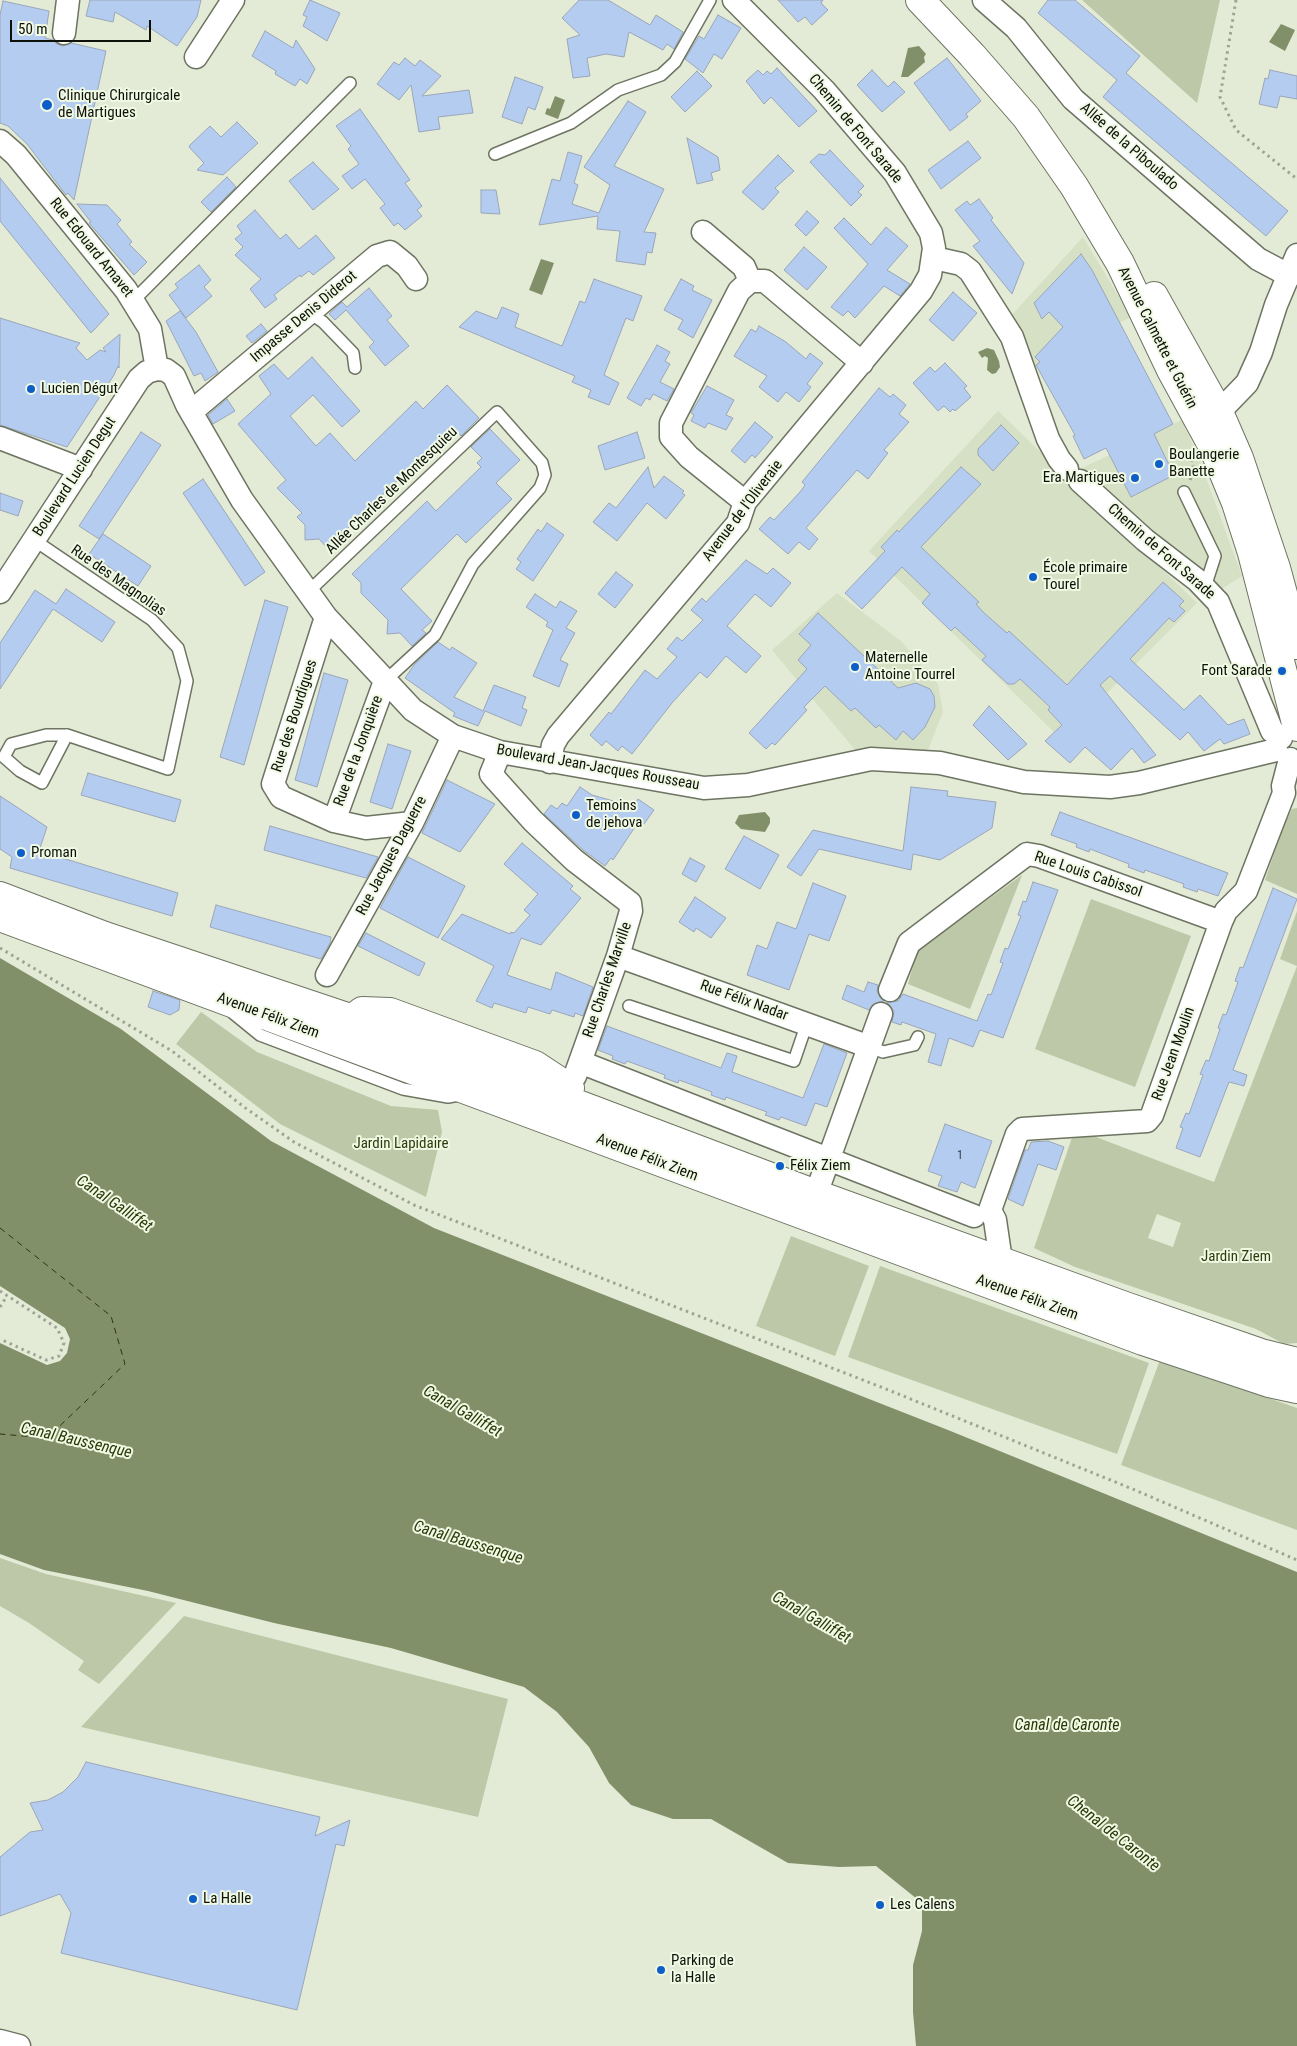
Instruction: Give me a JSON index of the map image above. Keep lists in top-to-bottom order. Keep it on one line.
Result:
{"streets":{"main road":["Avenue Calmette et Guérin","Avenue Félix Ziem"],"street":["Chemin de Font Sarade","Allée de la Piboulado","Rue Edouard Amavet","Impasse Denis Diderot","Boulevard Lucien Degut","Avenue de l'Oliveraie","Rue des Bourdigues","Rue de la Jonquière","Boulevard Jean-Jacques Rousseau","Rue Jacques Daguerre","Rue Louis Cabissol","Rue Charles Marville","Rue Félix Nadar","Rue Jean Moulin"],"lane":["Allée Charles de Montesquieu","Rue des Magnolias"]},"crossings":[["Chemin de Font Sarade","Avenue Calmette et Guérin"],["Chemin de Font Sarade","Avenue de l'Oliveraie"],["Chemin de Font Sarade","Boulevard Jean-Jacques Rousseau"],["Chemin de Font Sarade","Rue Jean Moulin"],["Rue Edouard Amavet","Boulevard Lucien Degut"],["Rue Edouard Amavet","Boulevard Jean-Jacques Rousseau"],["Impasse Denis Diderot","Boulevard Jean-Jacques Rousseau"],["Avenue Calmette et Guérin","Boulevard Jean-Jacques Rousseau"],["Avenue Calmette et Guérin","Rue Jean Moulin"],["Boulevard Lucien Degut","Rue des Magnolias"],["Boulevard Lucien Degut","Boulevard Jean-Jacques Rousseau"],["Allée Charles de Montesquieu","Rue de la Jonquière"],["Allée Charles de Montesquieu","Boulevard Jean-Jacques Rousseau"],["Avenue de l'Oliveraie","Boulevard Jean-Jacques Rousseau"],["Rue des Bourdigues","Rue de la Jonquière"],["Rue des Bourdigues","Boulevard Jean-Jacques Rousseau"],["Rue des Bourdigues","Rue Jacques Daguerre"],["Rue de la Jonquière","Boulevard Jean-Jacques Rousseau"],["Boulevard Jean-Jacques Rousseau","Rue Jacques Daguerre"],["Boulevard Jean-Jacques Rousseau","Rue Charles Marville"],["Boulevard Jean-Jacques Rousseau","Rue Jean Moulin"],["Rue Louis Cabissol","Rue Jean Moulin"],["Rue Charles Marville","Rue Félix Nadar"],["Rue Charles Marville","Avenue Félix Ziem"],["Avenue Félix Ziem","Rue Jean Moulin"]],"water":["Canal Galliffet","Canal Baussenque","Canal de Caronte","Chenal de Caronte"],"parks":["Jardin Lapidaire","Jardin Ziem"],"places":["Clinique Chirurgicale de Martigues","Lucien Dégut","Boulangerie Banette","Era Martigues","École primaire Tourel","Maternelle Antoine Tourrel","Font Sarade","Temoins de jehova","Proman","Félix Ziem","La Halle","Les Calens","Parking de la Halle"],"house_numbers":["1"],"scale_bar":"50 m"}
